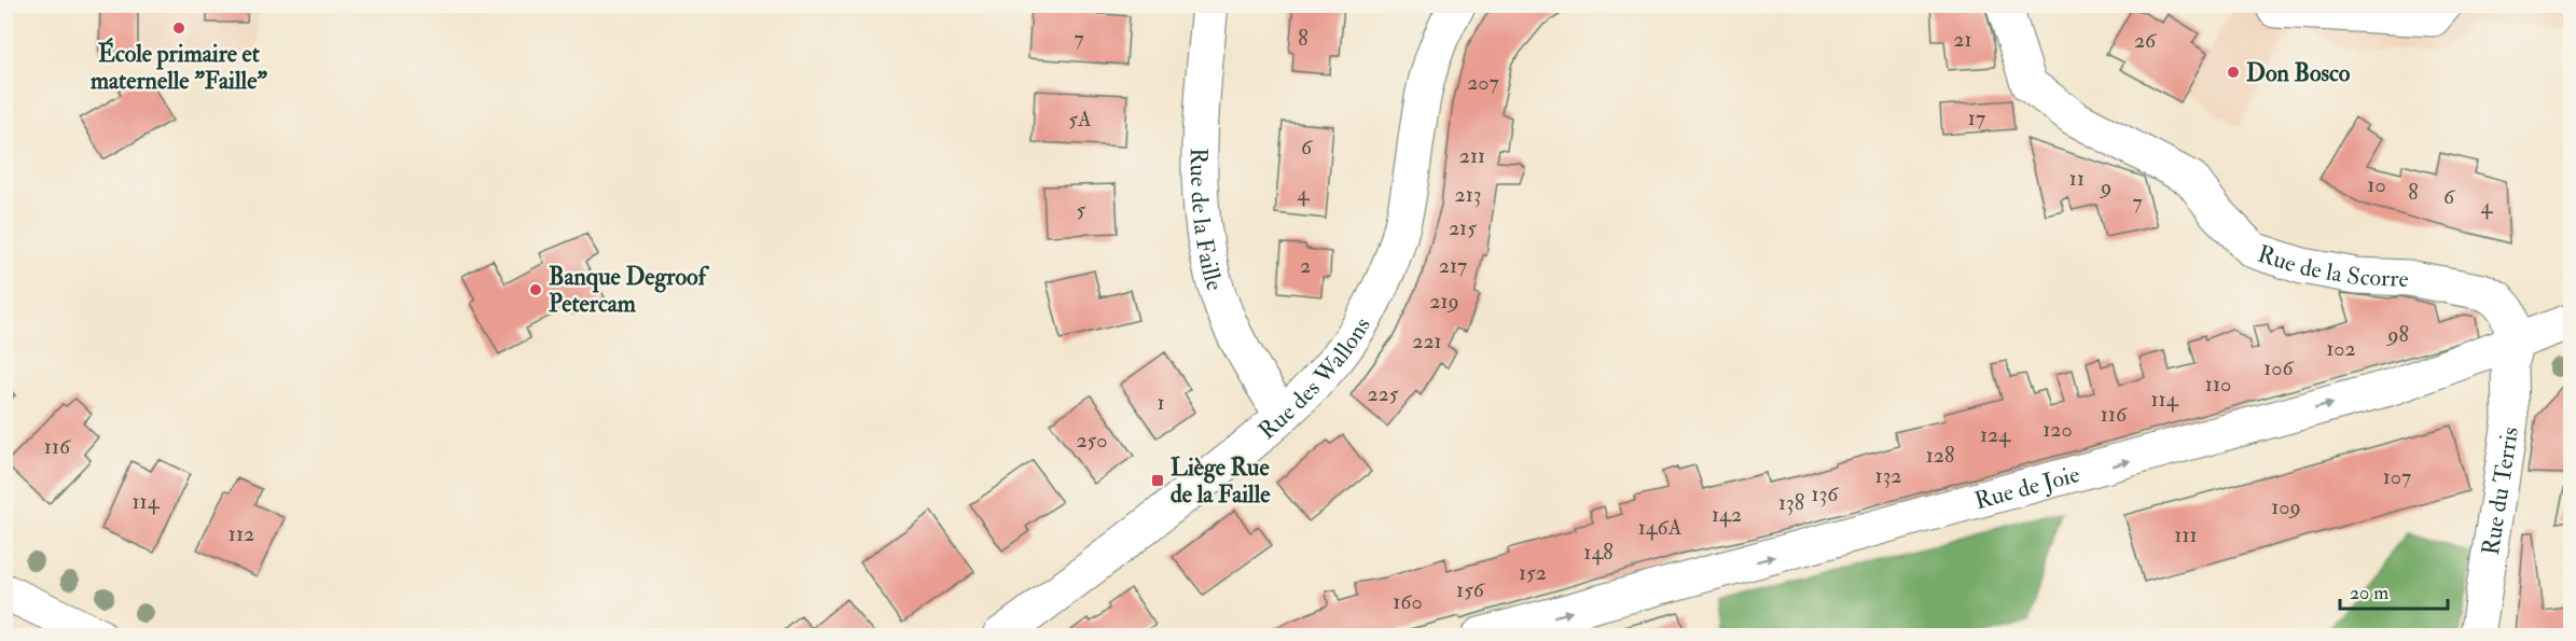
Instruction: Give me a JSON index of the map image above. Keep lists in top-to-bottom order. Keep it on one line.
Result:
{"streets":{"street":["Rue de la Faille","Rue de la Scorre","Rue des Wallons","Rue de Joie","Rue du Terris"]},"crossings":[["Rue de la Faille","Rue des Wallons"],["Rue de la Scorre","Rue de Joie"],["Rue de la Scorre","Rue du Terris"],["Rue de Joie","Rue du Terris"]],"one_way":["Rue de Joie"],"places":{"other":["École primaire et maternelle \"Faille\"","Don Bosco","Banque Degroof Petercam"],"transit":["Liège Rue de la Faille"]},"house_numbers":["7","8","21","26","207","17","5A","6","211","11","10","9","8","4","213","6","7","4","5","215","2","217","219","98","221","102","106","110","225","114","1","116","120","124","250","116","128","132","107","136","114","138","109","142","146A","112","111","148","152","156","160"],"scale_bar":"20 m"}
